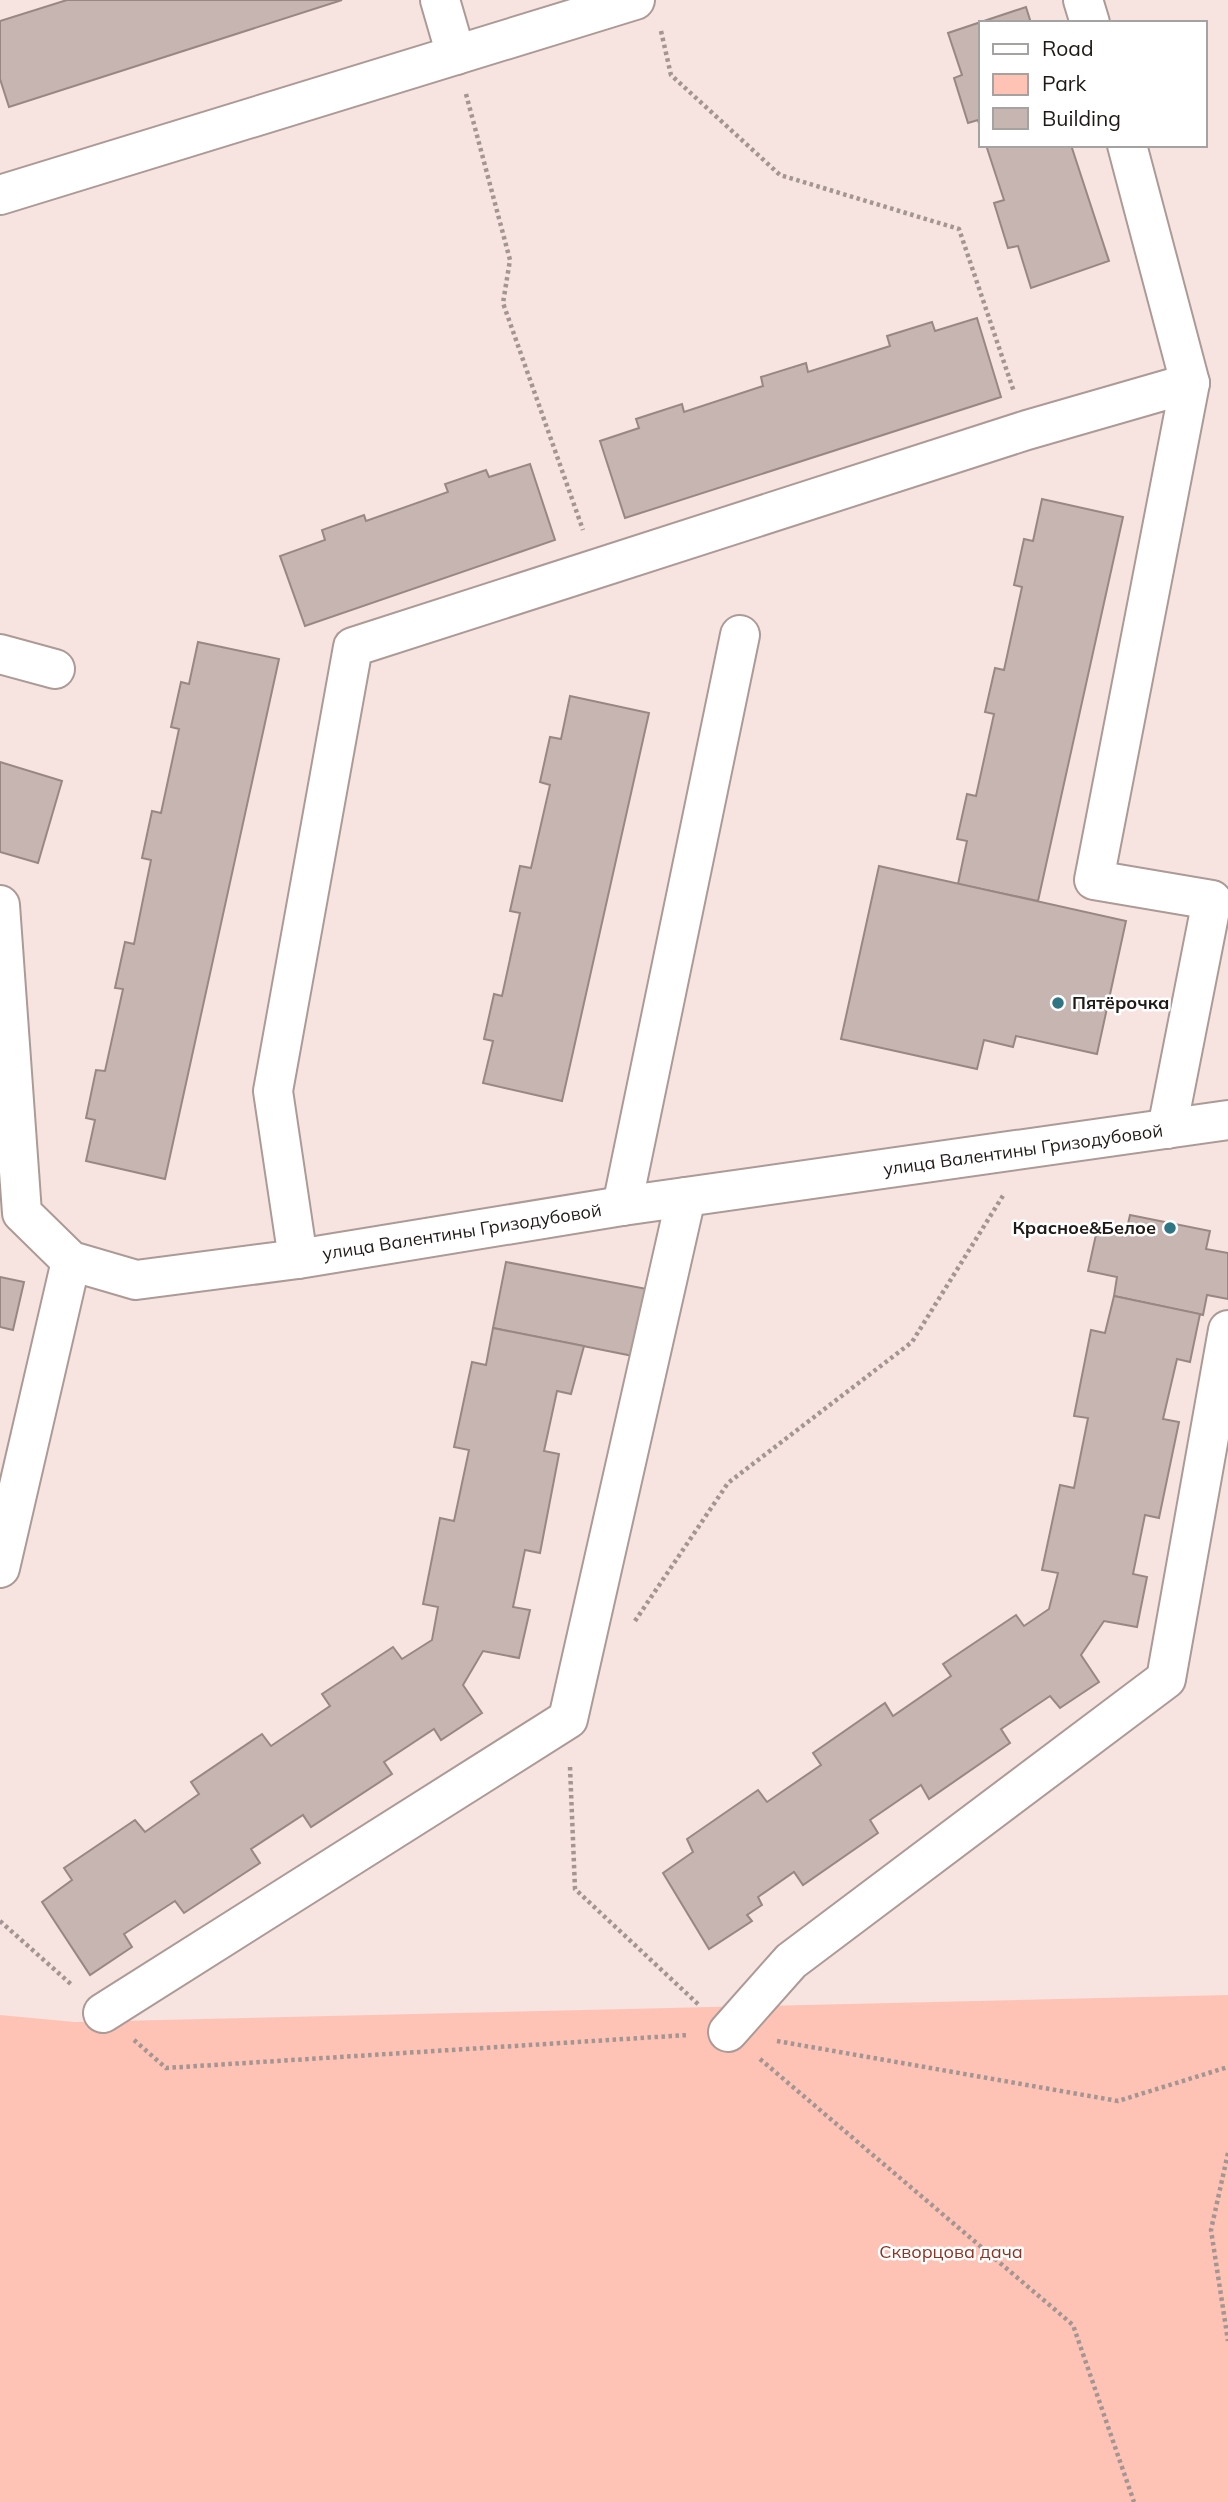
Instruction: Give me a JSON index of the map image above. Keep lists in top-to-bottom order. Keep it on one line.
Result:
{"streets":{"street":["улица Валентины Гризодубовой"]},"parks":["Скворцова дача"],"places":["Пятёрочка","Красное&Белое"],"legend":["Road","Park","Building"]}
